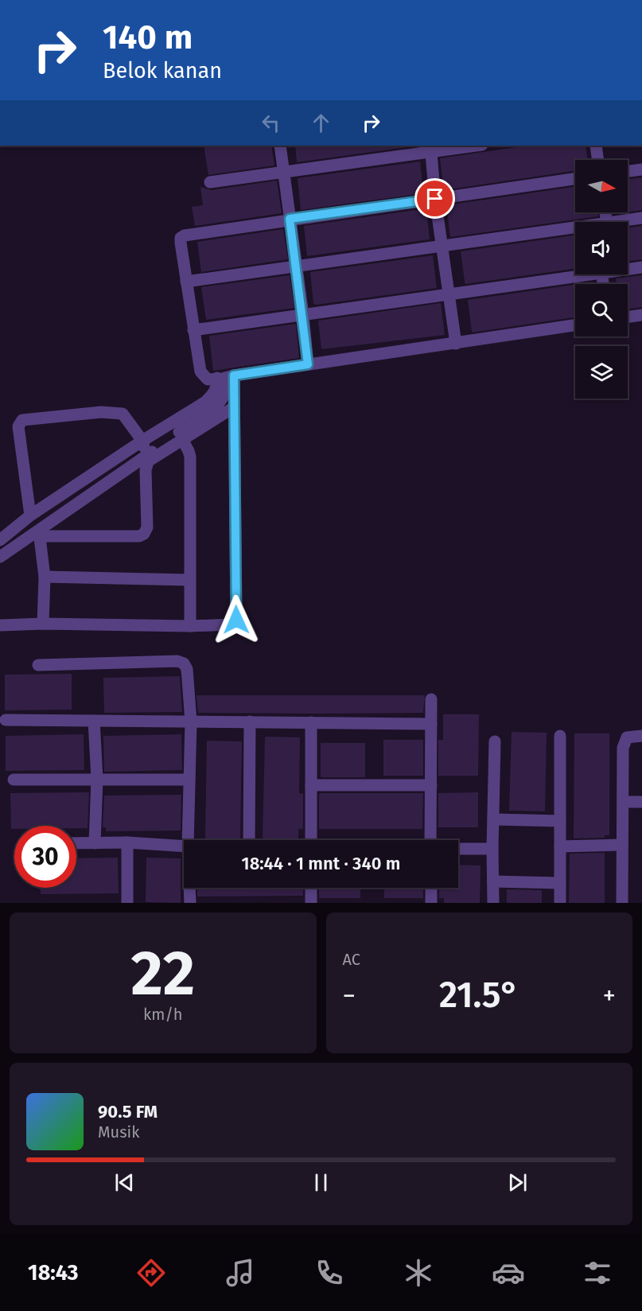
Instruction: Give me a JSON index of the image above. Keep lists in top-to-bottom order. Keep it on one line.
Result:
{"north":"right","page":{"turn":["140 m","Belok kanan"],"limit":"30","trip":"18:44 · 1 mnt · 340 m","tile":[["22","km/h"],"AC"],"heat":["−","21.5°","+"],"song":["90.5 FM","Musik"],"tabs":"18:43"}}
